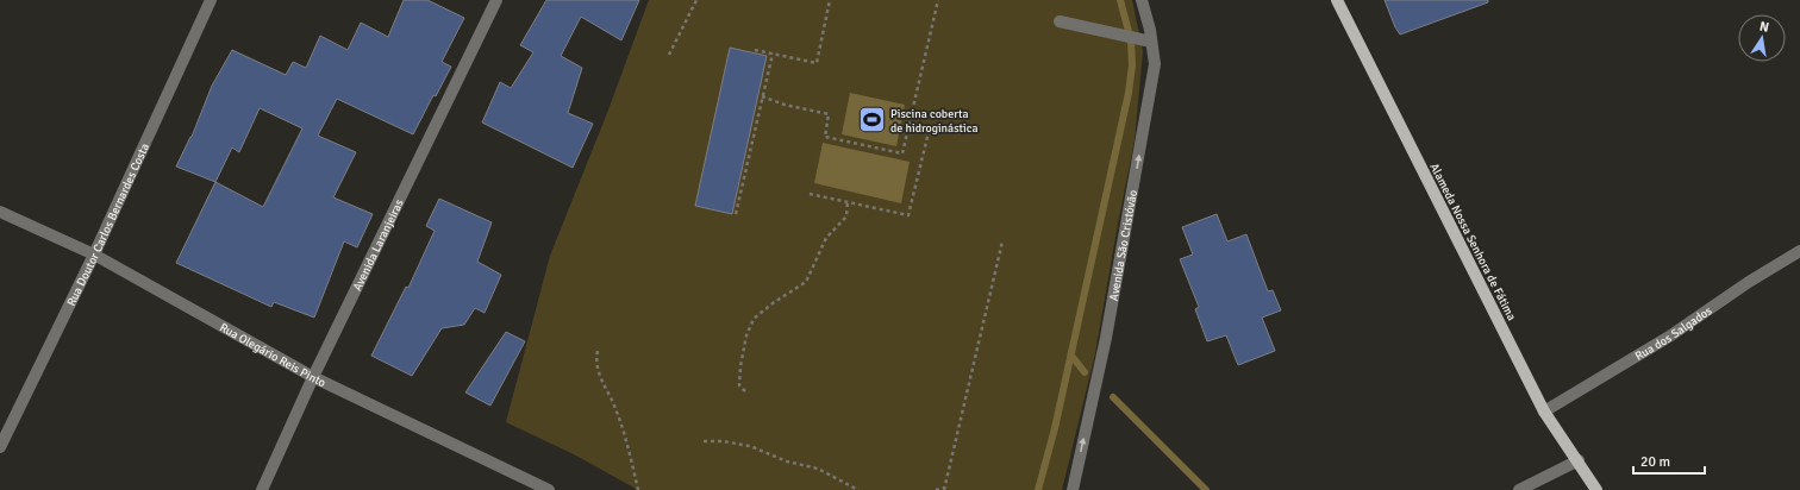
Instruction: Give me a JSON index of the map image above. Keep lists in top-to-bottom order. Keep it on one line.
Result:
{"streets":{"main road":["Alameda Nossa Senhora de Fátima"],"street":["Rua Doutor Carlos Bernardes Costa","Avenida Laranjeiras","Avenida São Cristóvão","Rua dos Salgados","Rua Olegário Reis Pinto"]},"crossings":[["Rua Doutor Carlos Bernardes Costa","Rua Olegário Reis Pinto"],["Alameda Nossa Senhora de Fátima","Rua dos Salgados"],["Avenida Laranjeiras","Rua Olegário Reis Pinto"]],"one_way":["Avenida São Cristóvão"],"places":{"sports":["Piscina coberta de hidroginástica"]},"scale_bar":"20 m","north":"top"}
